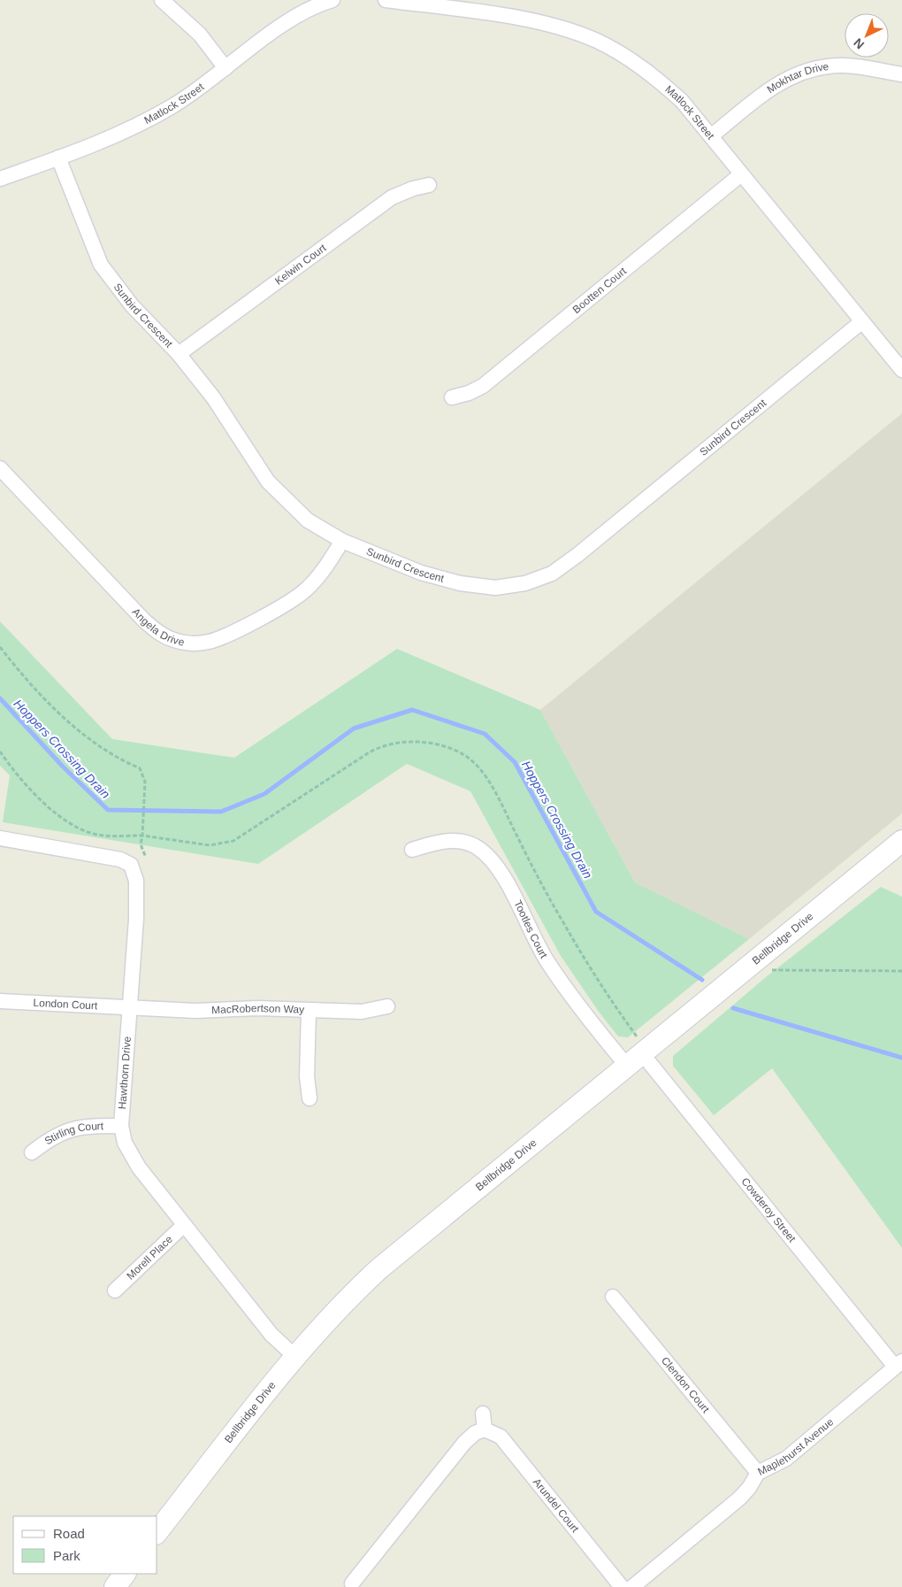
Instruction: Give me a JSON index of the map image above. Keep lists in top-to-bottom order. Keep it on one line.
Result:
{"streets":{"street":["Mokhtar Drive","Matlock Street","Kelwin Court","Bootten Court","Sunbird Crescent","Angela Drive","Tootles Court","Bellbridge Drive","London Court","MacRobertson Way","Hawthorn Drive","Stirling Court","Cowderoy Street","Morell Place","Clendon Court","Maplehurst Avenue","Arundel Court"]},"crossings":[["Mokhtar Drive","Matlock Street"],["Matlock Street","Bootten Court"],["Matlock Street","Sunbird Crescent"],["Kelwin Court","Sunbird Crescent"],["Sunbird Crescent","Angela Drive"],["Tootles Court","Bellbridge Drive"],["Tootles Court","Cowderoy Street"],["Bellbridge Drive","Hawthorn Drive"],["Bellbridge Drive","Cowderoy Street"],["London Court","MacRobertson Way"],["London Court","Hawthorn Drive"],["MacRobertson Way","Hawthorn Drive"],["Hawthorn Drive","Stirling Court"],["Hawthorn Drive","Morell Place"],["Cowderoy Street","Maplehurst Avenue"],["Clendon Court","Maplehurst Avenue"]],"water":["Hoppers Crossing Drain"],"legend":["Road","Park"],"north":"bottom left"}
